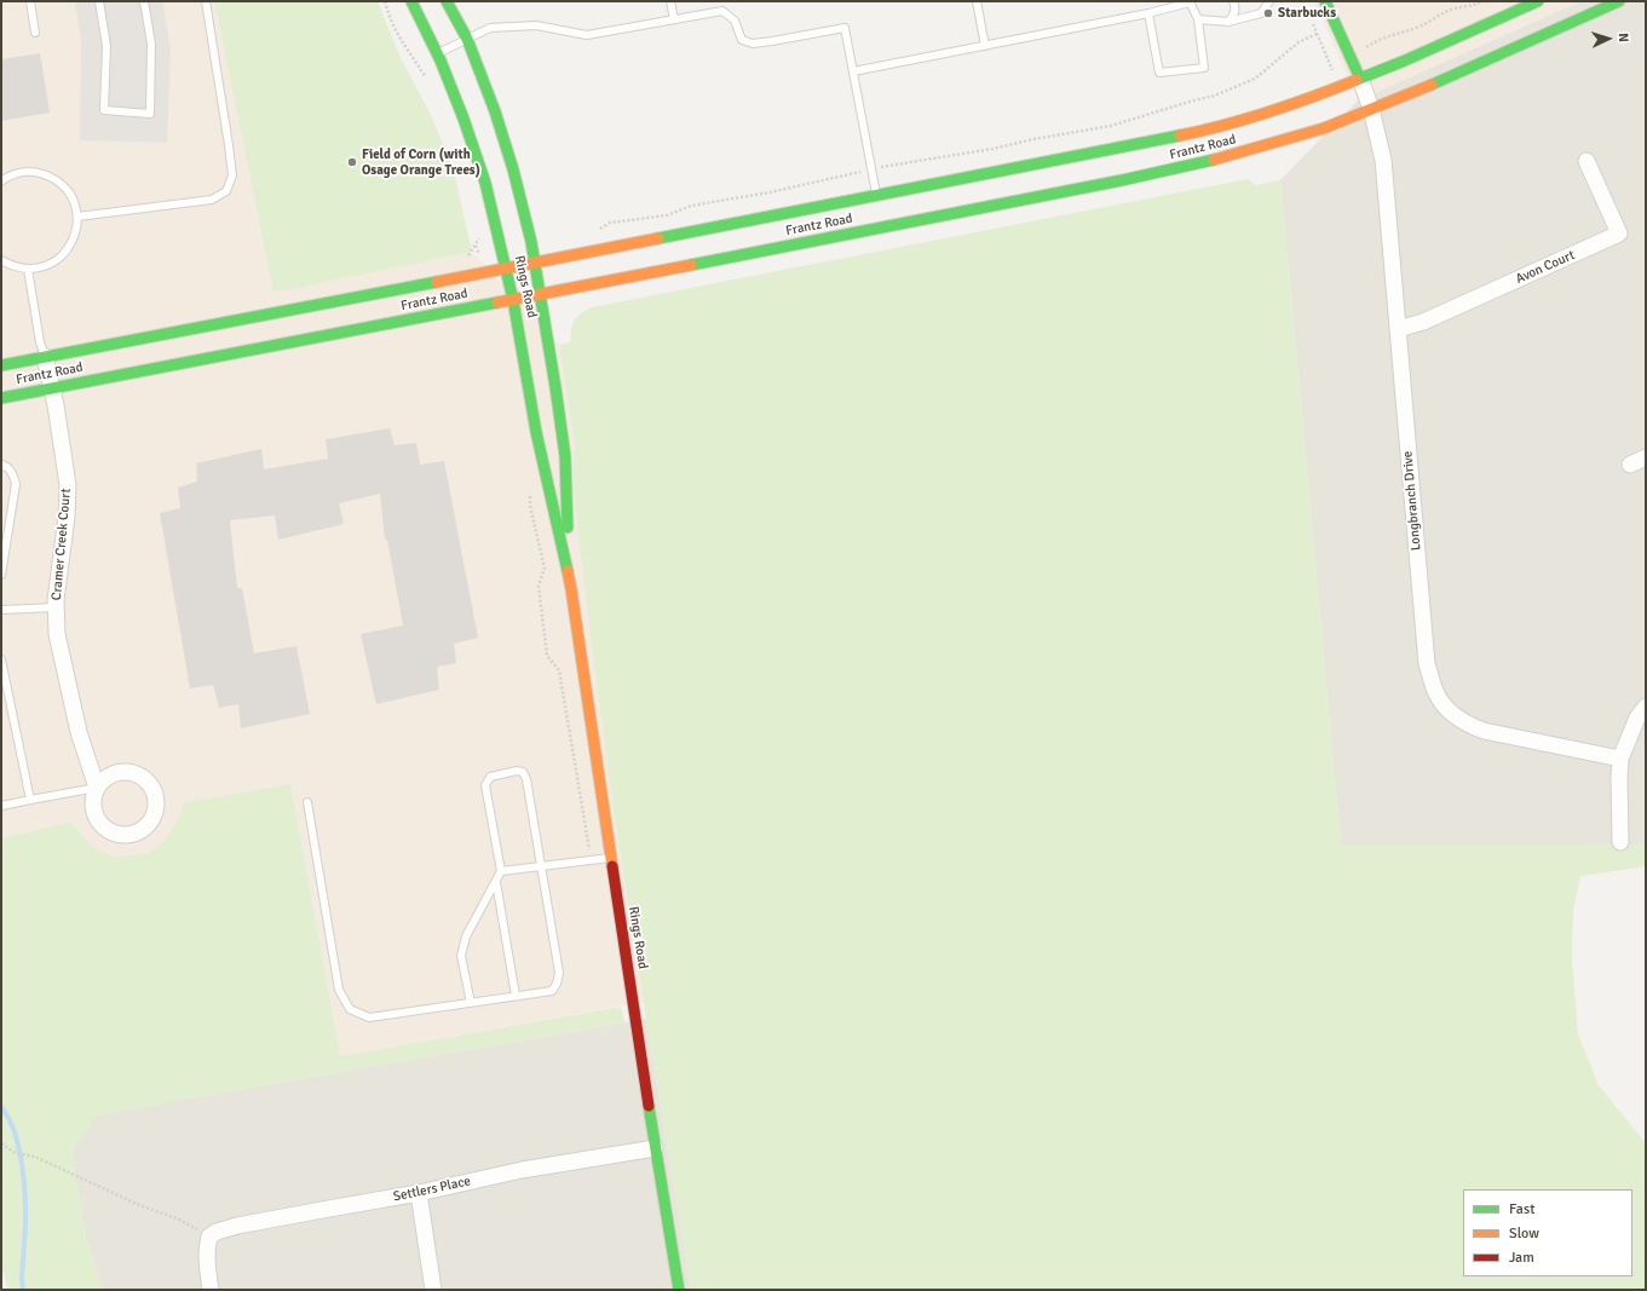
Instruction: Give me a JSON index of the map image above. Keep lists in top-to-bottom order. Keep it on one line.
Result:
{"streets":{"main road":["Frantz Road","Rings Road"],"street":["Avon Court","Longbranch Drive","Cramer Creek Court","Settlers Place"]},"crossings":[["Frantz Road","Rings Road"],["Frantz Road","Longbranch Drive"],["Frantz Road","Cramer Creek Court"],["Avon Court","Longbranch Drive"],["Rings Road","Settlers Place"]],"places":["Starbucks","Field of Corn (with Osage Orange Trees)"],"legend":["Fast","Slow","Jam"],"north":"right"}
